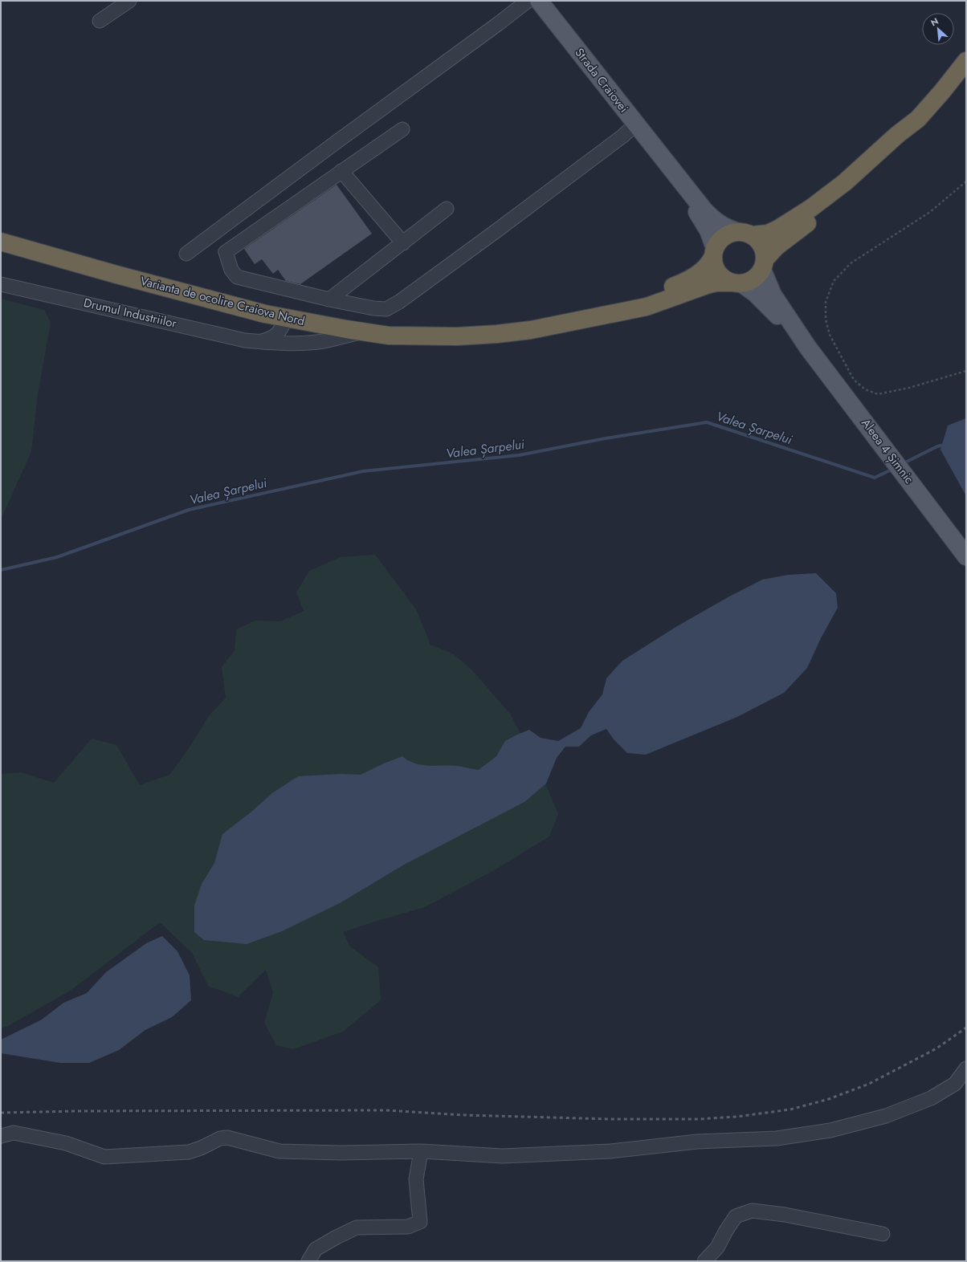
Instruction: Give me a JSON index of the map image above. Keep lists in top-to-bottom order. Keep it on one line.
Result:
{"streets":{"highway":["Varianta de ocolire Craiova Nord"],"main road":["Strada Craiovei","Aleea 4 Șimnic"],"street":["Drumul Industriilor"]},"crossings":[["Varianta de ocolire Craiova Nord","Drumul Industriilor"],["Varianta de ocolire Craiova Nord","Aleea 4 Șimnic"]],"water":["Valea Șarpelui"],"north":"top left"}
